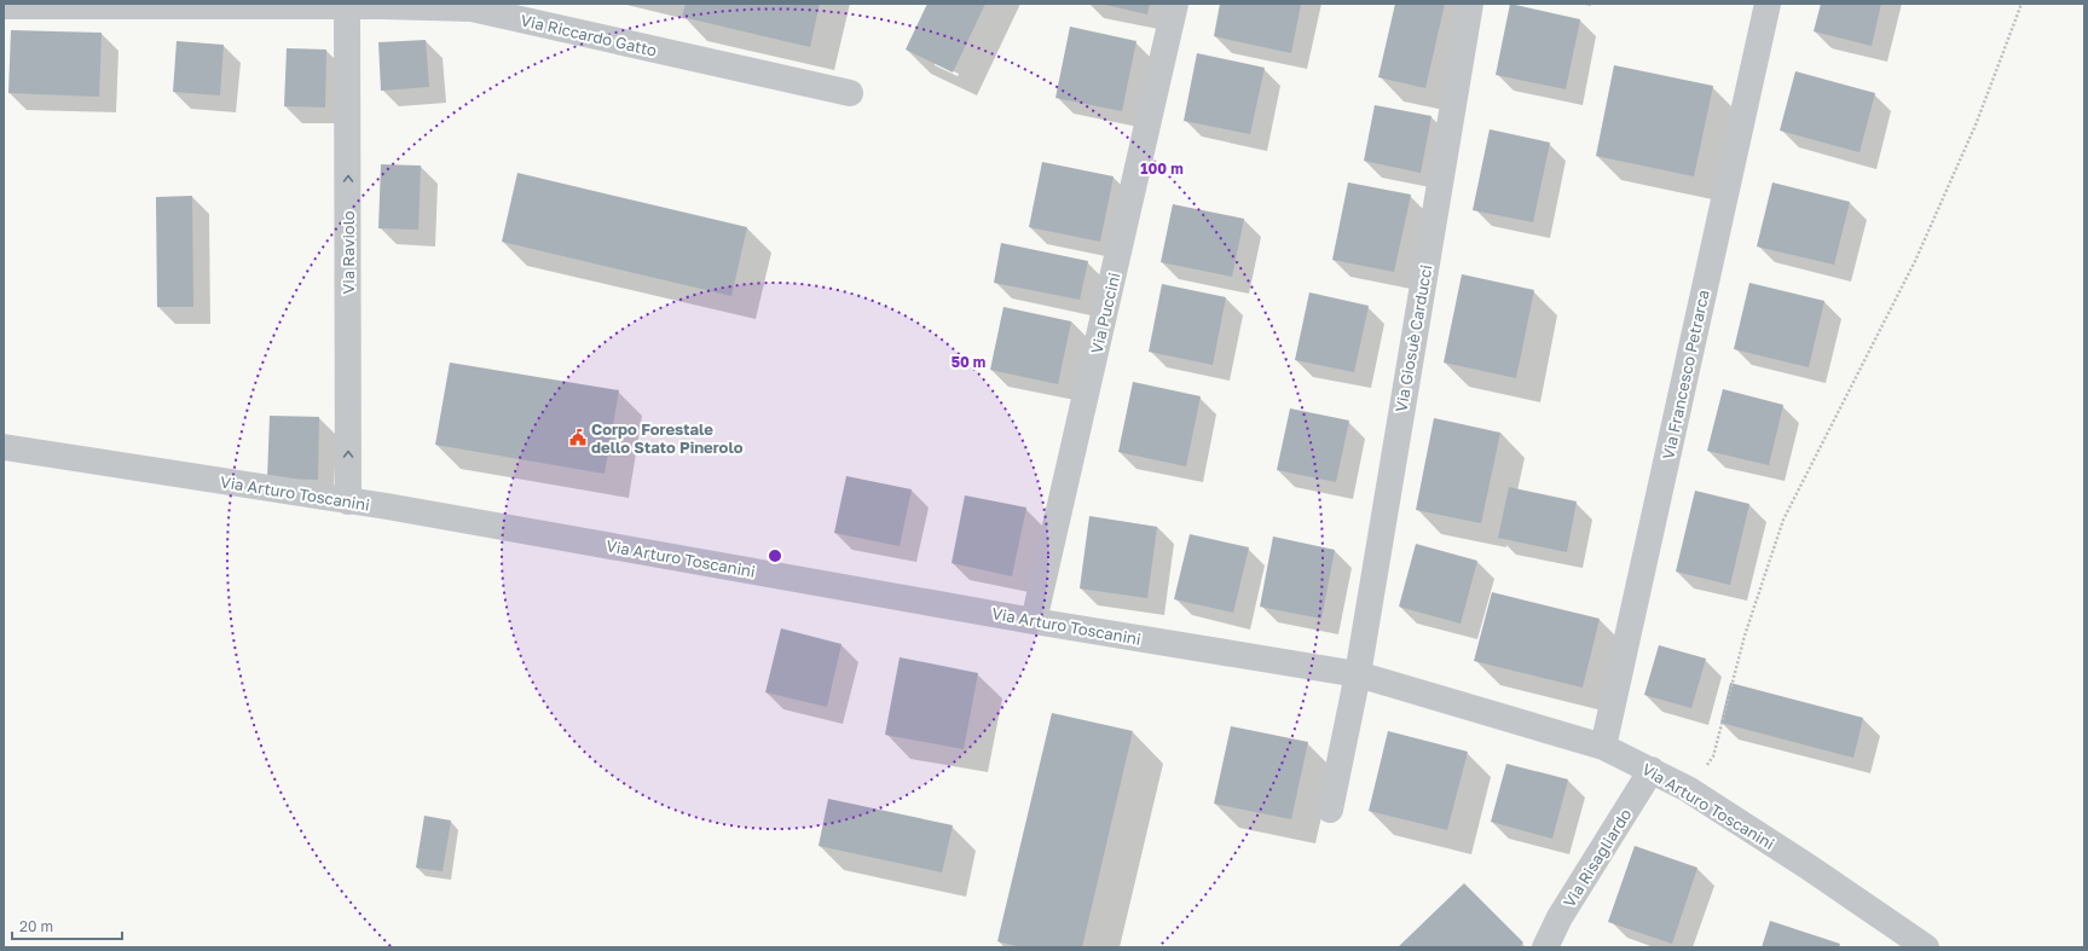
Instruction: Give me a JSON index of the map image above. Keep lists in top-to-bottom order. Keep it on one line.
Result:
{"streets":{"street":["Via Riccardo Gatto","Via Raviolo","Via Puccini","Via Giosuè Carducci","Via Francesco Petrarca","Via Arturo Toscanini","Via Risagliardo"]},"crossings":[["Via Riccardo Gatto","Via Raviolo"],["Via Raviolo","Via Arturo Toscanini"],["Via Puccini","Via Arturo Toscanini"],["Via Giosuè Carducci","Via Arturo Toscanini"],["Via Francesco Petrarca","Via Arturo Toscanini"],["Via Arturo Toscanini","Via Risagliardo"]],"one_way":["Via Raviolo"],"places":{"public building":["Corpo Forestale dello Stato Pinerolo"]},"scale_bar":"20 m","rings":["100 m","50 m"]}
